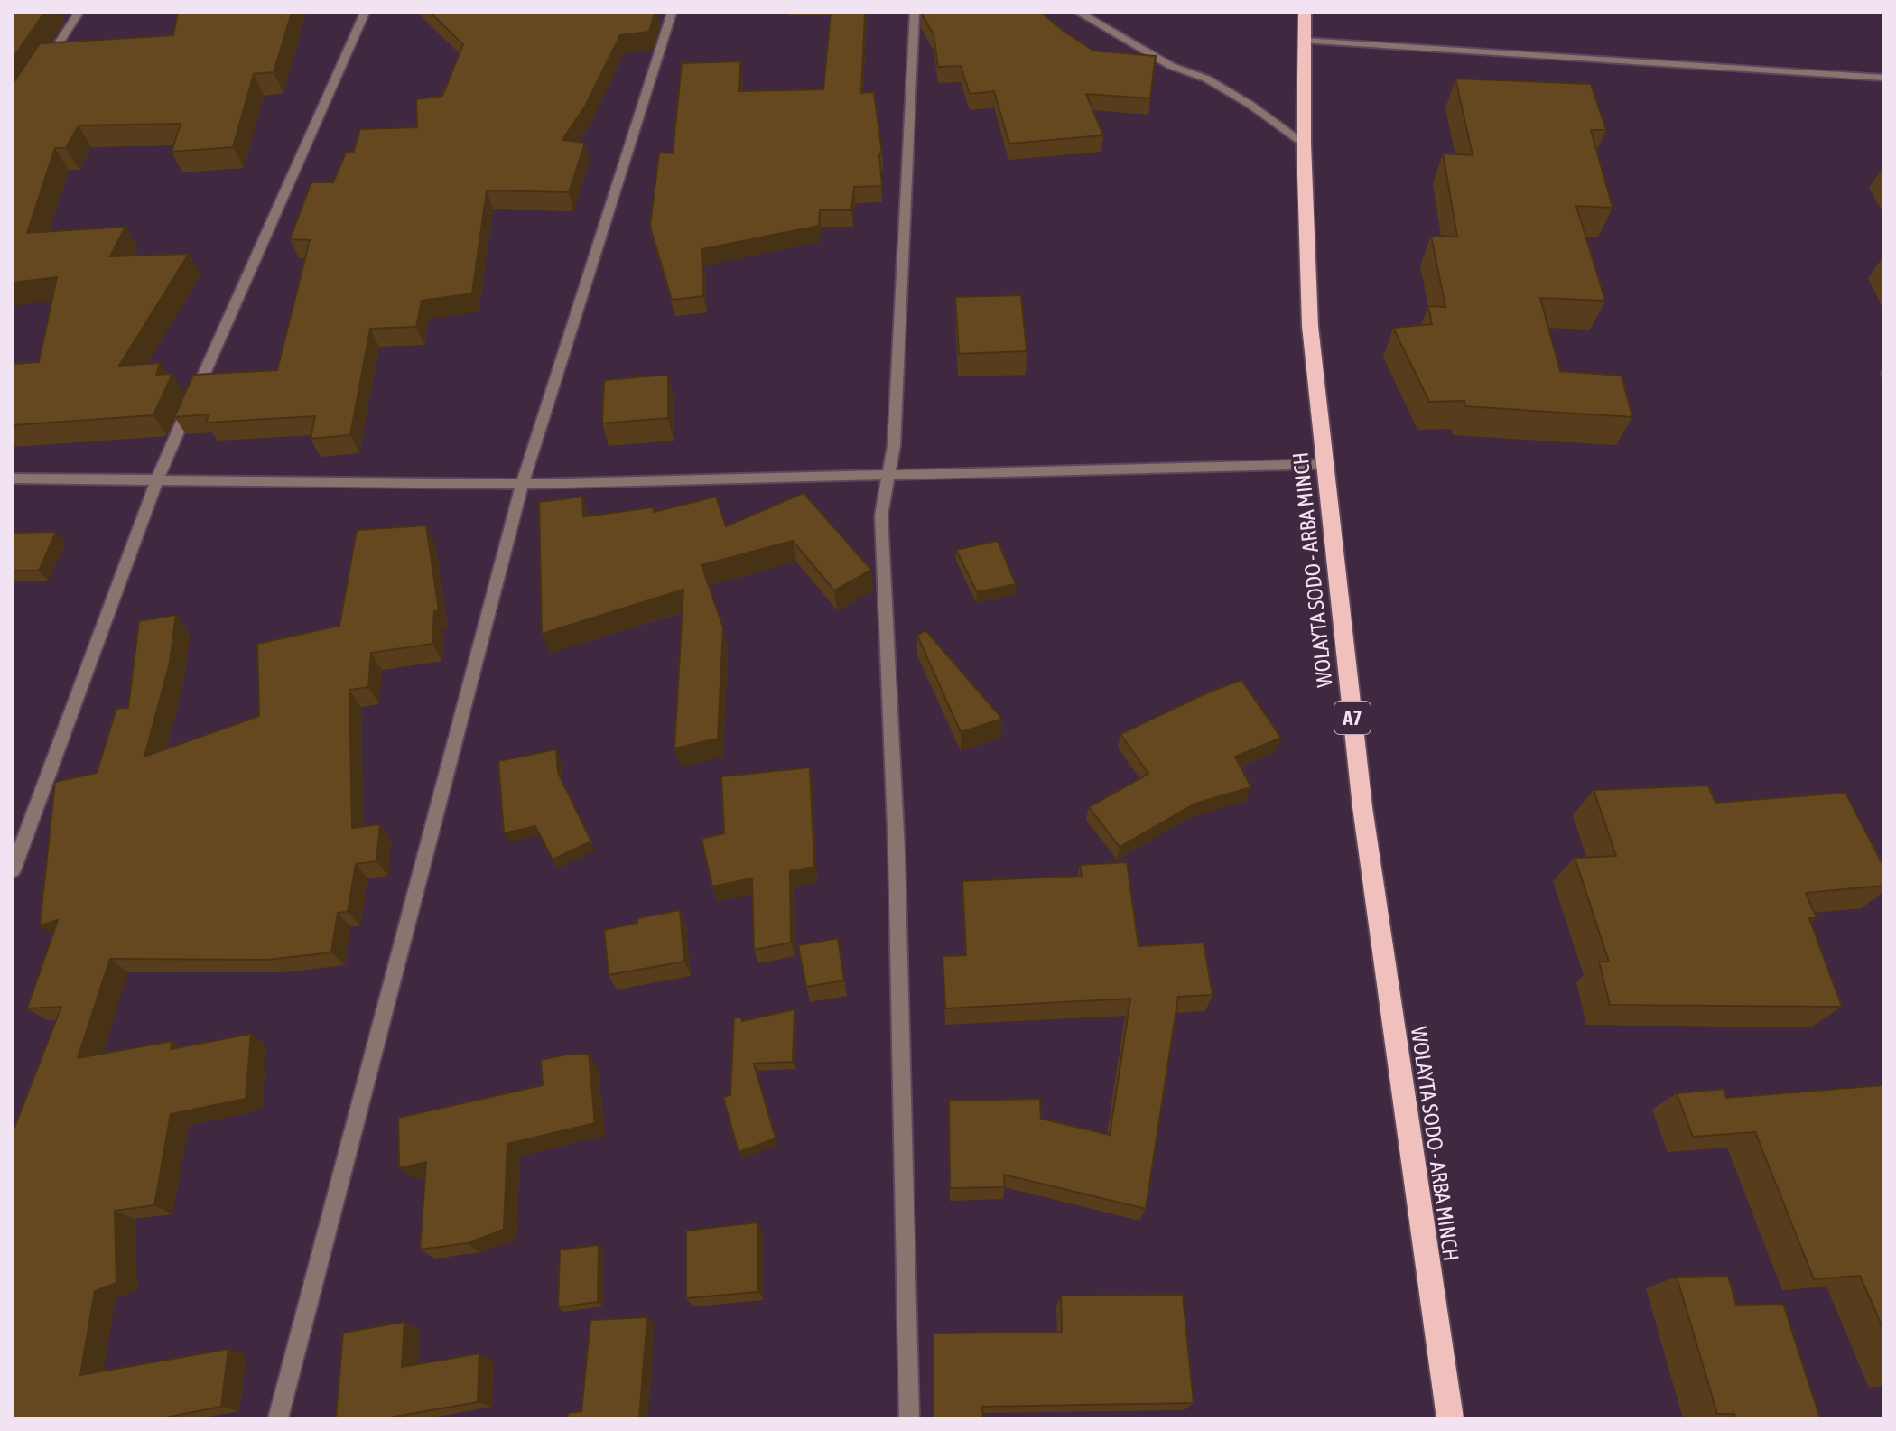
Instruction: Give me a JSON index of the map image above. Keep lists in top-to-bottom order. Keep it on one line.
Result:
{"streets":{"highway":["WOLAYTA SODO - ARBA MINCH","A7"]}}
